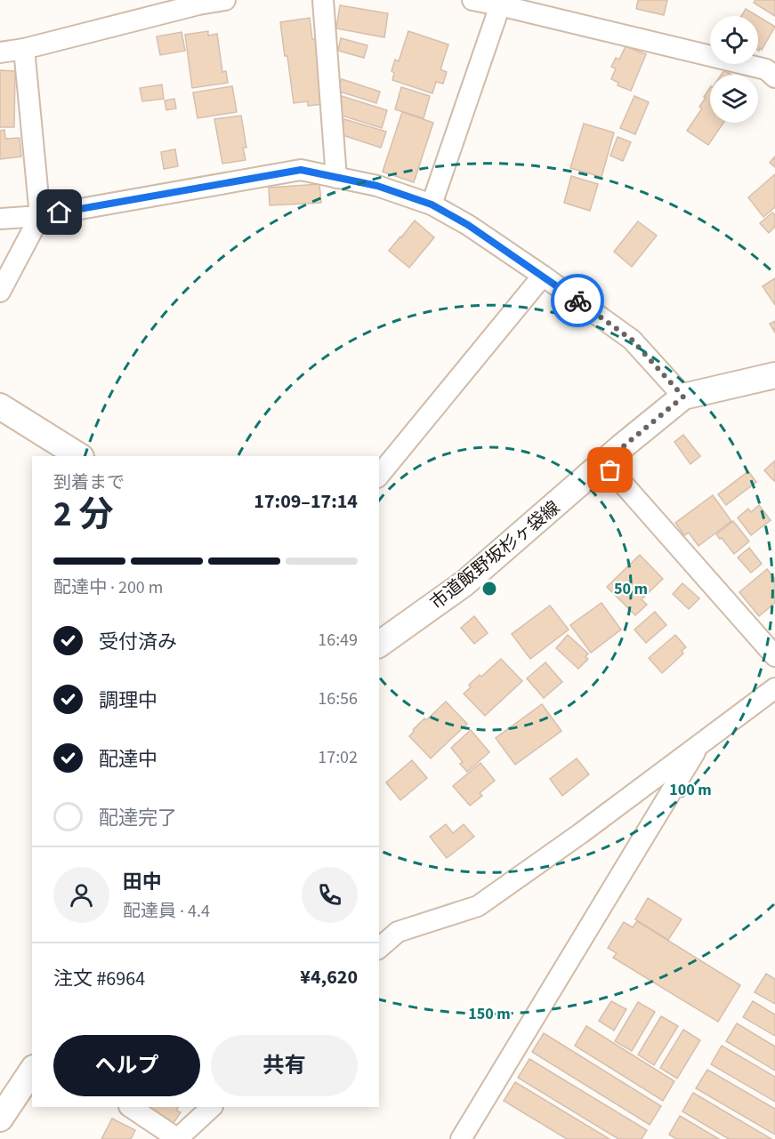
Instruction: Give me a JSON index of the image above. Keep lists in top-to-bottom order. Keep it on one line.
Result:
{"streets":{"street":["市道飯野坂杉ヶ袋線"]},"page":{"heading":["2 分","到着まで","17:09–17:14"],"panel":["田中","配達員 · 4.4","注文 #6964","¥4,620"],"bar":"配達中 · 200 m","list":[["受付済み","16:49"],["調理中","16:56"],["配達中","17:02"],"配達完了"],"buttons":["ヘルプ","共有"]},"rings":["50 m","100 m","150 m"]}
